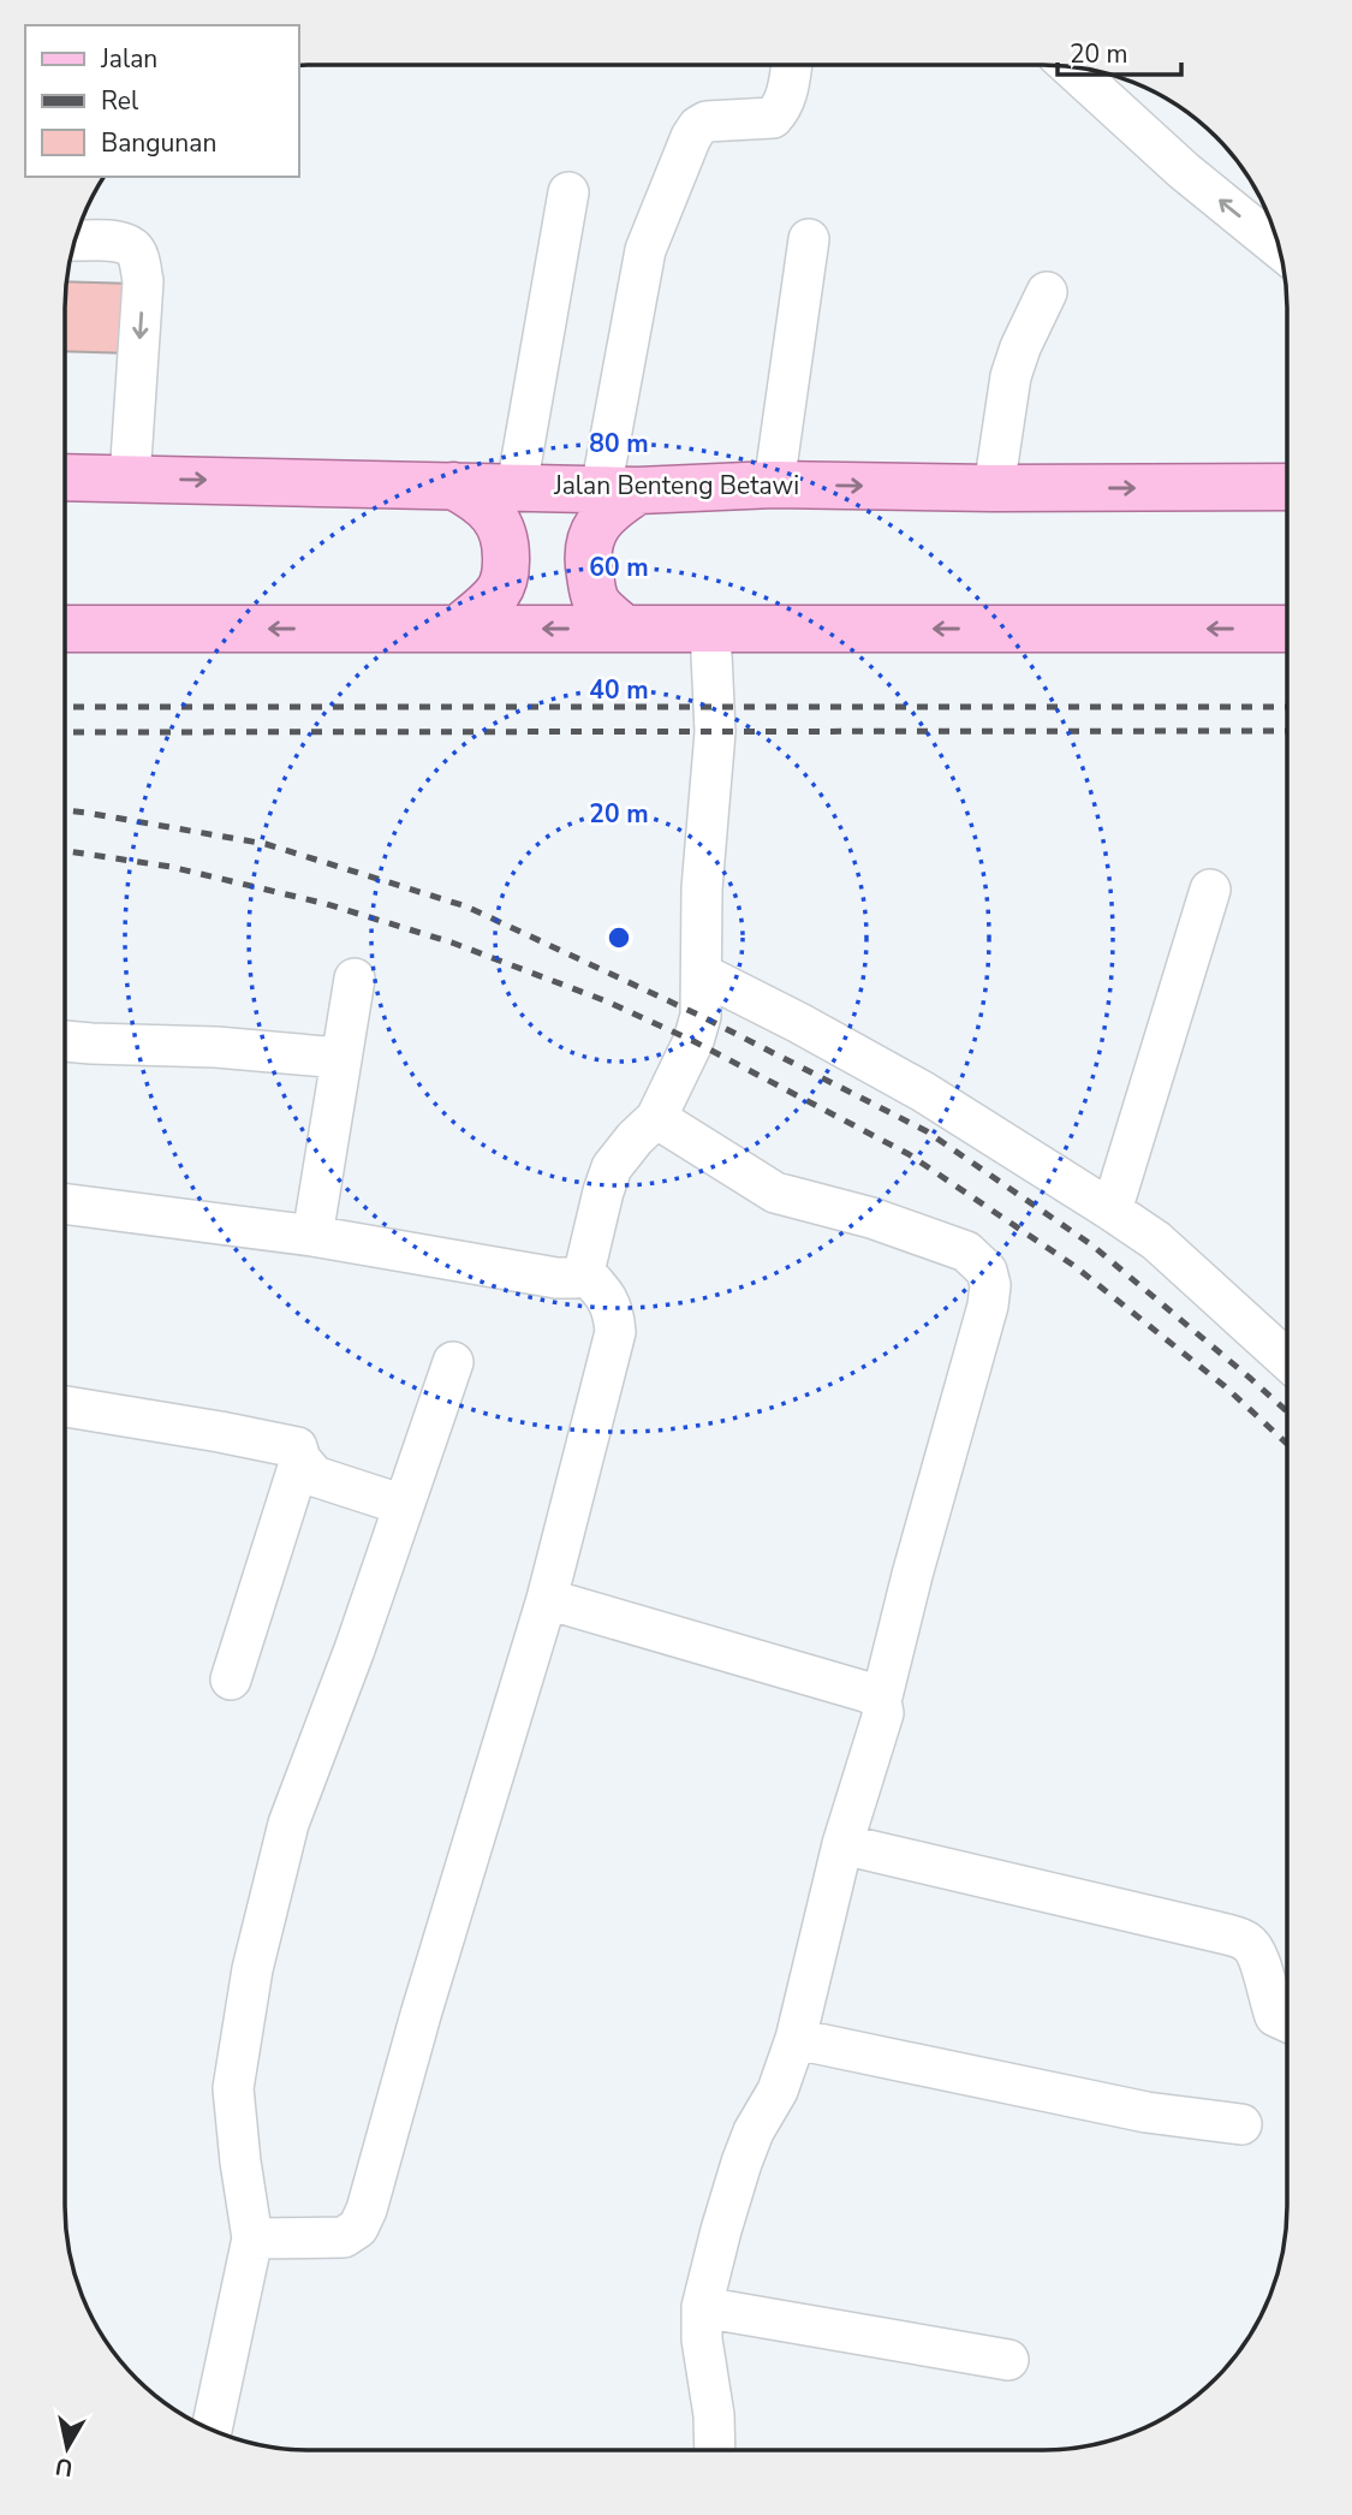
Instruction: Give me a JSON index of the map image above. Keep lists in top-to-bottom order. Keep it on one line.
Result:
{"streets":{"main road":["Jalan Benteng Betawi"]},"legend":["Jalan","Rel","Bangunan"],"scale_bar":"20 m","north":"bottom","rings":["80 m","60 m","40 m","20 m"]}
